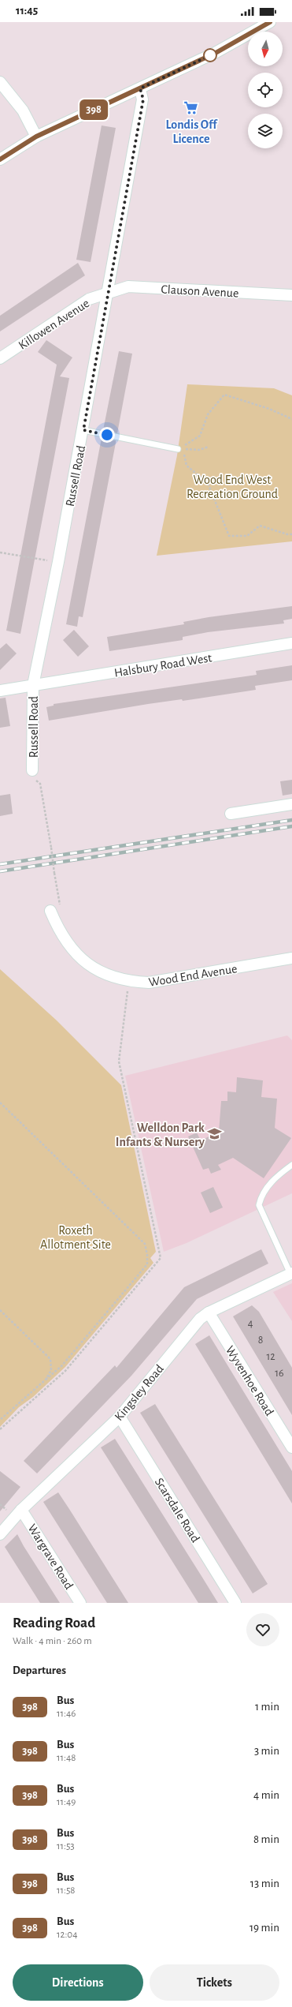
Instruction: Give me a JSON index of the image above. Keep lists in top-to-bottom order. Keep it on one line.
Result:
{"streets":{"street":["Clauson Avenue","Killowen Avenue","Russell Road","Halsbury Road West","Wood End Avenue","Wyvenhoe Road","Kingsley Road","Scarsdale Road","Wargrave Road"]},"crossings":[["Clauson Avenue","Killowen Avenue"],["Clauson Avenue","Russell Road"],["Killowen Avenue","Russell Road"],["Russell Road","Halsbury Road West"],["Wyvenhoe Road","Kingsley Road"],["Kingsley Road","Scarsdale Road"],["Kingsley Road","Wargrave Road"]],"parks":["Wood End West Recreation Ground","Roxeth Allotment Site"],"places":{"supermarket":["Londis Off Licence"],"school or university":["Welldon Park Infants & Nursery"]},"lines":["bus line 398"],"house_numbers":["4","8","12","16"],"north":"bottom","page":{"status":"11:45","on_map":"398","heading":[["Reading Road","Walk · 4 min · 260 m"],"Departures"],"list":[{"mark":"398","name":"Bus","note":"11:46","value":"1 min"},{"mark":"398","name":"Bus","note":"11:48","value":"3 min"},{"mark":"398","name":"Bus","note":"11:49","value":"4 min"},{"mark":"398","name":"Bus","note":"11:53","value":"8 min"},{"mark":"398","name":"Bus","note":"11:58","value":"13 min"},{"mark":"398","name":"Bus","note":"12:04","value":"19 min"}],"buttons":["Directions","Tickets"]}}
